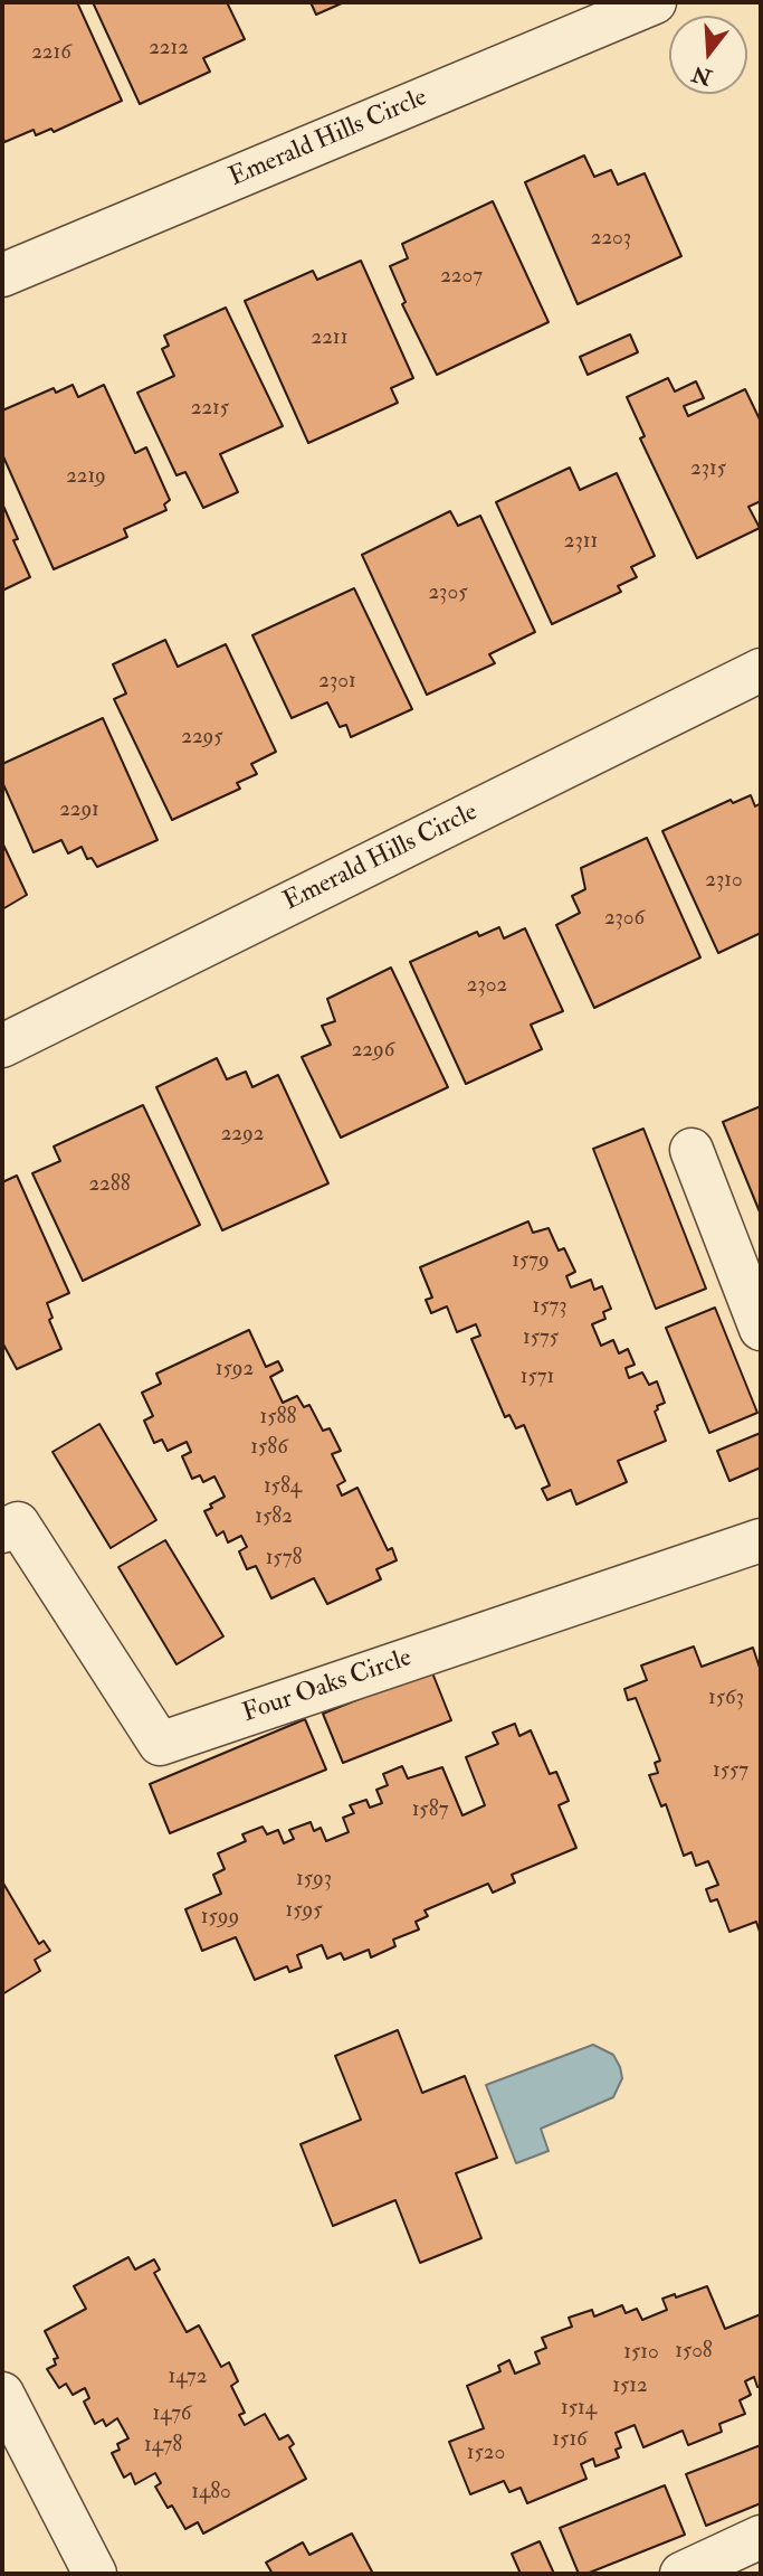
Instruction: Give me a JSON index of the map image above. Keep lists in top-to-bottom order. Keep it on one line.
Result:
{"streets":{"street":["Emerald Hills Circle","Four Oaks Circle"]},"house_numbers":["2212","2216","2203","2207","2211","2215","2315","2219","2311","2305","2301","2295","2291","2310","2306","2302","2296","2292","2288","1579","1573","1575","1592","1571","1588","1586","1584","1582","1578","1563","1557","1587","1593","1595","1599","1508","1510","1472","1512","1514","1476","1516","1478","1520","1480"],"north":"bottom"}
